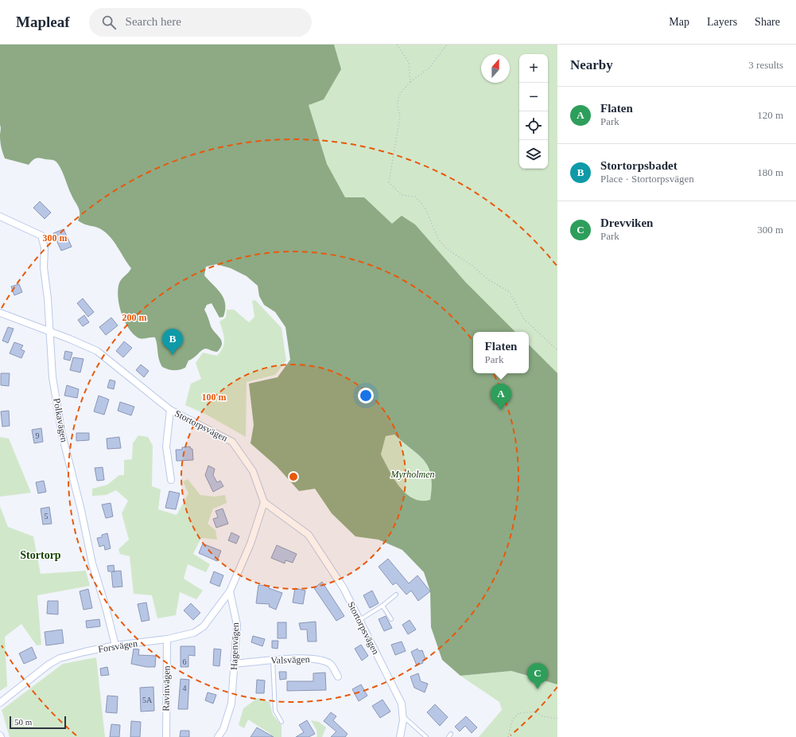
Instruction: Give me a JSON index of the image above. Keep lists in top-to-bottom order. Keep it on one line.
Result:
{"streets":{"street":["Polkavägen","Stortorpsvägen","Forsvägen","Hagenvägen","Valsvägen","Ravinvägen"]},"crossings":[["Polkavägen","Stortorpsvägen"],["Polkavägen","Forsvägen"],["Forsvägen","Hagenvägen"],["Forsvägen","Ravinvägen"],["Hagenvägen","Valsvägen"]],"districts":["Stortorp"],"parks":["Myrholmen"],"house_numbers":["9","5","6","4","5A"],"scale_bar":"50 m","north":"top","page":{"header":"Mapleaf","search":"Search here","nav":["Map","Layers","Share"],"heading":["Nearby","3 results"],"map_buttons":["+","−"],"list":[{"mark":"A","name":"Flaten","note":"Park","value":"120 m"},{"mark":"B","name":"Stortorpsbadet","note":"Place · Stortorpsvägen","value":"180 m"},{"mark":"C","name":"Drevviken","note":"Park","value":"300 m"}],"pins":["B","A","C"],"popup":["Flaten","Park"],"scale":"50 m"},"rings":["300 m","200 m","100 m"]}
